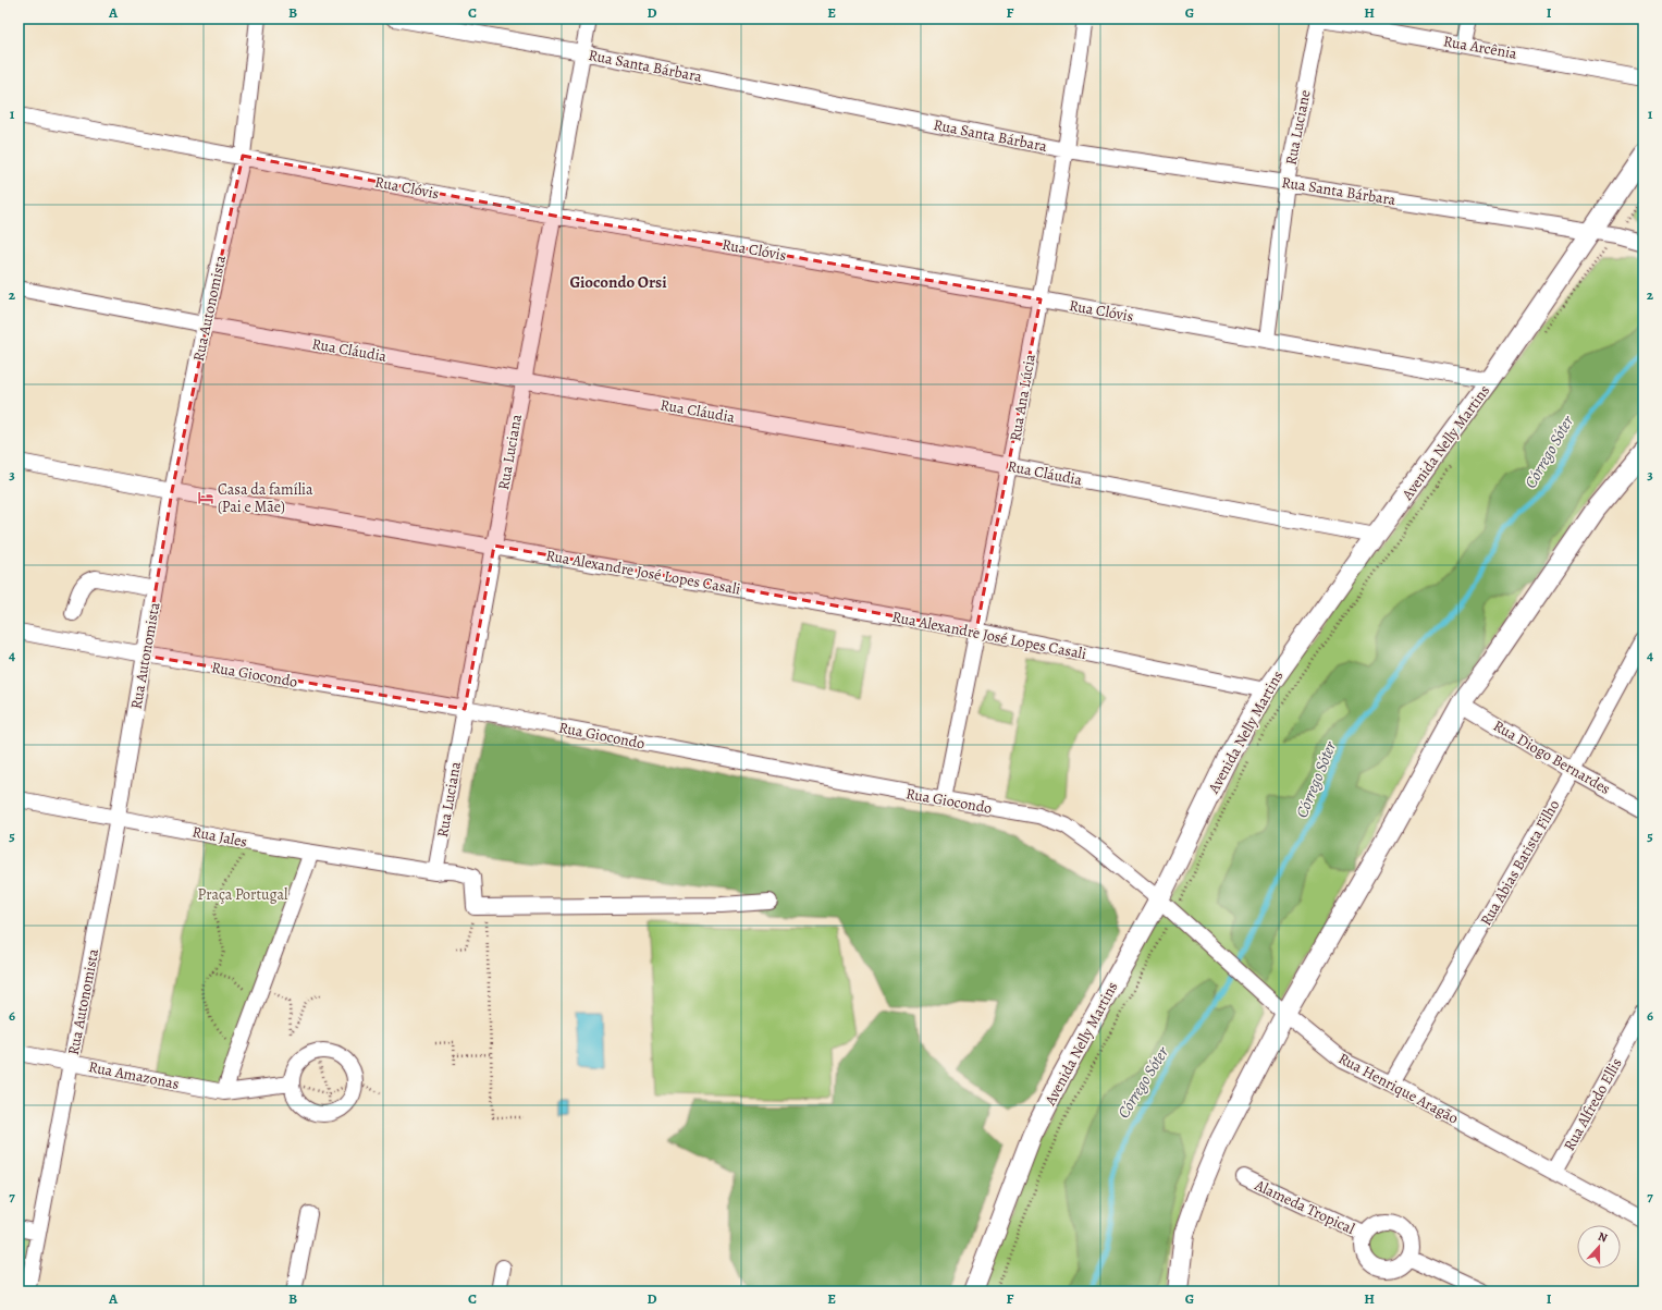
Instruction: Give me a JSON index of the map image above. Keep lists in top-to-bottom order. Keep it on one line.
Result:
{"streets":{"main road":["Avenida Nelly Martins"],"street":["Rua Arcênia","Rua Santa Bárbara","Rua Luciane","Rua Clóvis","Rua Autonomista","Rua Cláudia","Rua Ana Lúcia","Rua Luciana","Rua Alexandre José Lopes Casali","Rua Giocondo","Rua Diogo Bernardes","Rua Jales","Rua Abias Batista Filho","Rua Amazonas","Rua Henrique Aragão","Rua Alfredo Ellis","Alameda Tropical"]},"crossings":[["Rua Arcênia","Rua Luciane"],["Rua Santa Bárbara","Rua Luciane"],["Rua Santa Bárbara","Rua Ana Lúcia"],["Rua Santa Bárbara","Avenida Nelly Martins"],["Rua Santa Bárbara","Rua Luciana"],["Rua Luciane","Rua Clóvis"],["Rua Clóvis","Rua Autonomista"],["Rua Clóvis","Rua Ana Lúcia"],["Rua Clóvis","Avenida Nelly Martins"],["Rua Clóvis","Rua Luciana"],["Rua Autonomista","Rua Cláudia"],["Rua Autonomista","Rua Alexandre José Lopes Casali"],["Rua Autonomista","Rua Giocondo"],["Rua Autonomista","Rua Jales"],["Rua Autonomista","Rua Amazonas"],["Rua Cláudia","Rua Ana Lúcia"],["Rua Cláudia","Avenida Nelly Martins"],["Rua Cláudia","Rua Luciana"],["Rua Ana Lúcia","Rua Alexandre José Lopes Casali"],["Rua Ana Lúcia","Rua Giocondo"],["Avenida Nelly Martins","Rua Alexandre José Lopes Casali"],["Avenida Nelly Martins","Rua Giocondo"],["Avenida Nelly Martins","Rua Henrique Aragão"],["Rua Luciana","Rua Alexandre José Lopes Casali"],["Rua Luciana","Rua Giocondo"],["Rua Luciana","Rua Jales"],["Rua Giocondo","Rua Henrique Aragão"],["Rua Diogo Bernardes","Rua Abias Batista Filho"],["Rua Abias Batista Filho","Rua Henrique Aragão"],["Rua Henrique Aragão","Rua Alfredo Ellis"]],"districts":["Giocondo Orsi"],"water":["Córrego Sóter"],"parks":["Praça Portugal"],"places":{"hotel":["Casa da família (Pai e Mãe)"]},"north":"top","grid":{"columns":["A","B","C","D","E","F","G","H","I"],"rows":["1","2","3","4","5","6","7"]}}
